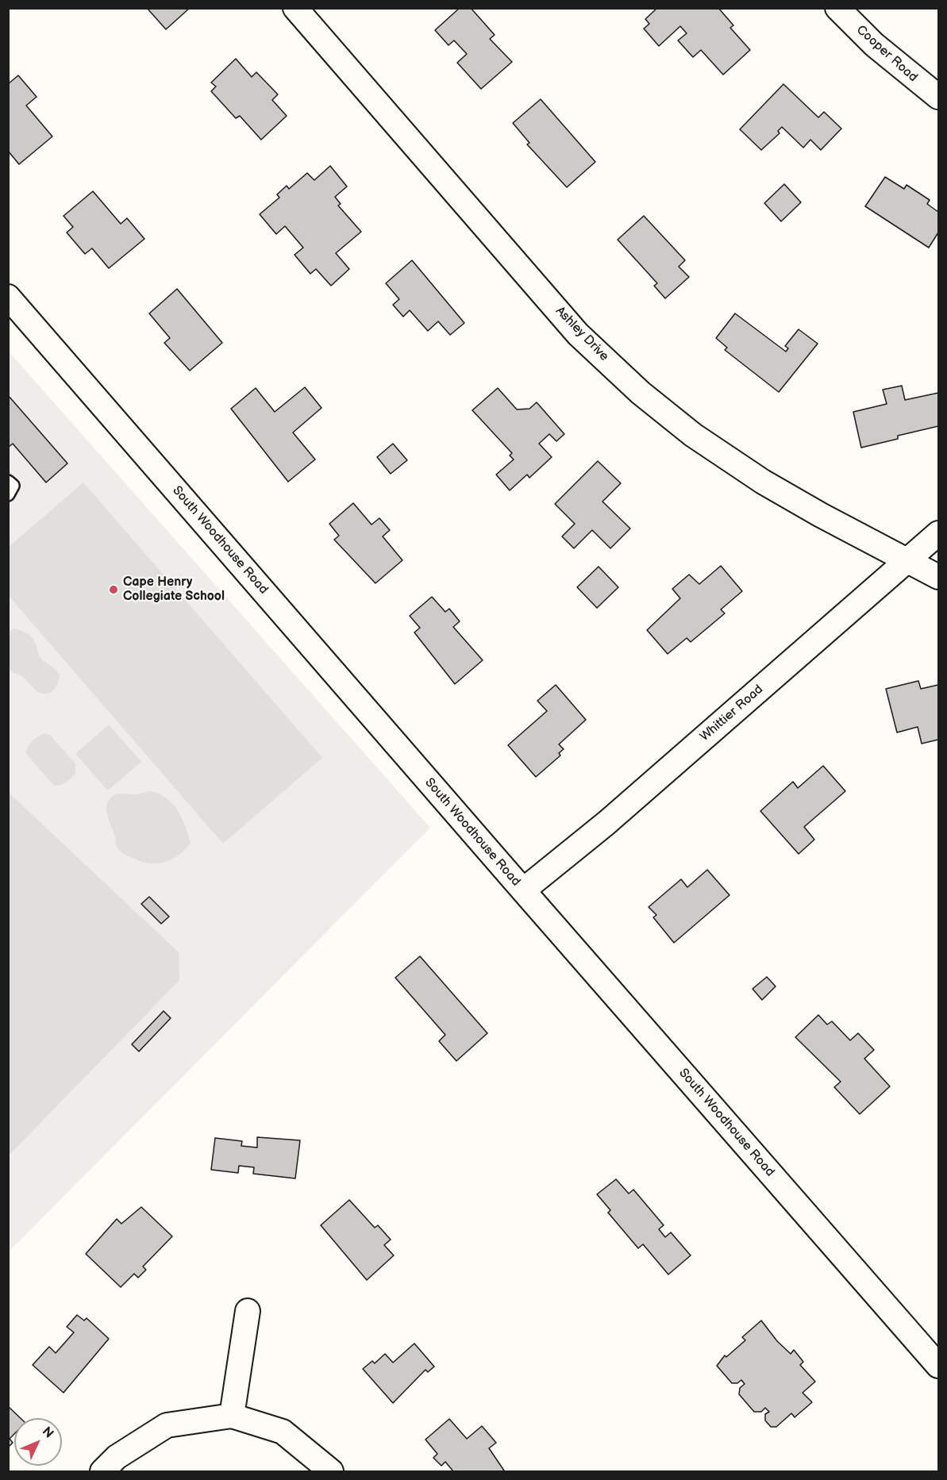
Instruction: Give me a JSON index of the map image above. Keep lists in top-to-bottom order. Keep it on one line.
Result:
{"streets":{"street":["Cooper Road","Ashley Drive","South Woodhouse Road","Whittier Road"]},"crossings":[["Ashley Drive","Whittier Road"],["South Woodhouse Road","Whittier Road"]],"places":["Cape Henry Collegiate School"],"north":"top right"}
